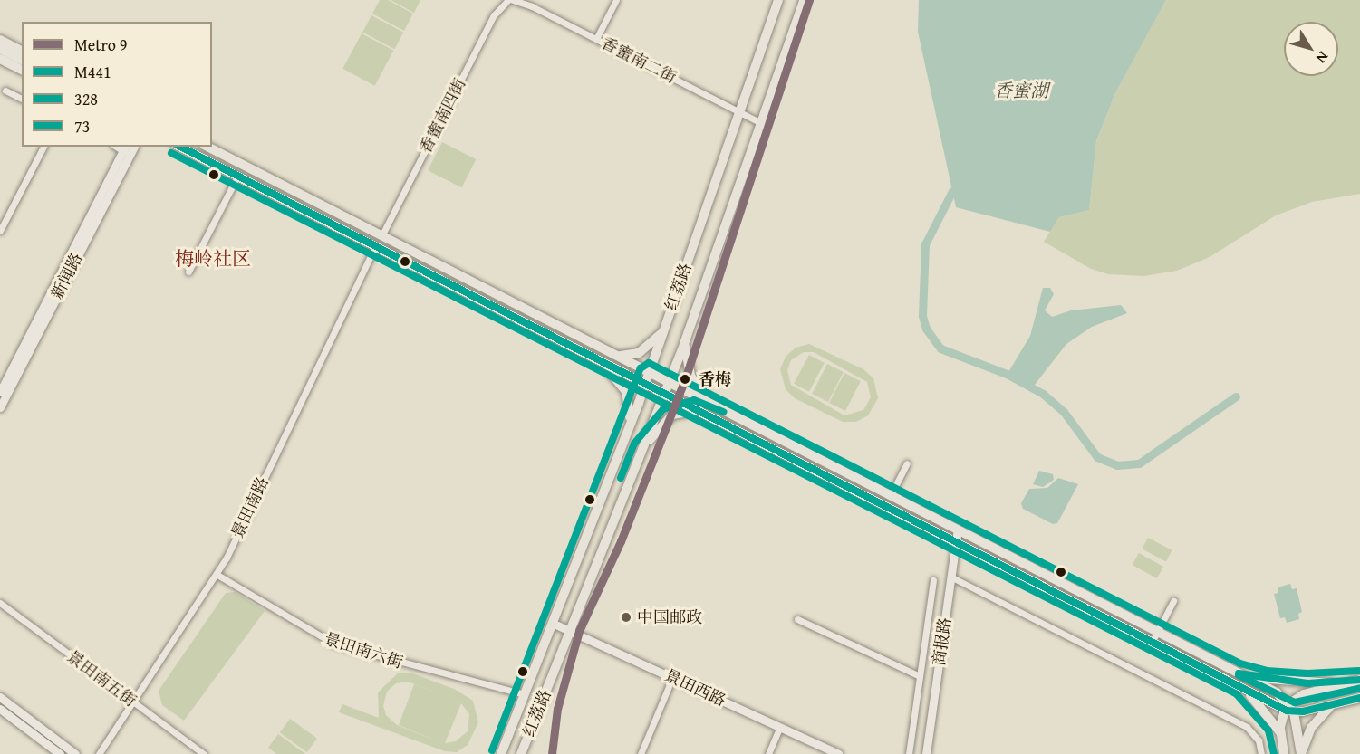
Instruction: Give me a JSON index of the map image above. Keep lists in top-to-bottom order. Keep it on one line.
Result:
{"streets":{"main road":["红荔路"],"street":["香蜜南二街","香蜜南四街","新闻路","景田南路","商报路","景田南六街","景田南五街","景田西路"]},"crossings":[["香蜜南二街","红荔路"],["红荔路","景田南六街"],["红荔路","景田西路"],["景田南路","景田南六街"],["景田南路","景田南五街"]],"districts":["梅岭社区"],"water":["香蜜湖"],"places":["香梅","中国邮政"],"lines":["metro line 9","transit line M441","transit line 328","transit line 73"],"legend":["Metro 9","M441","328","73"],"north":"bottom right"}
